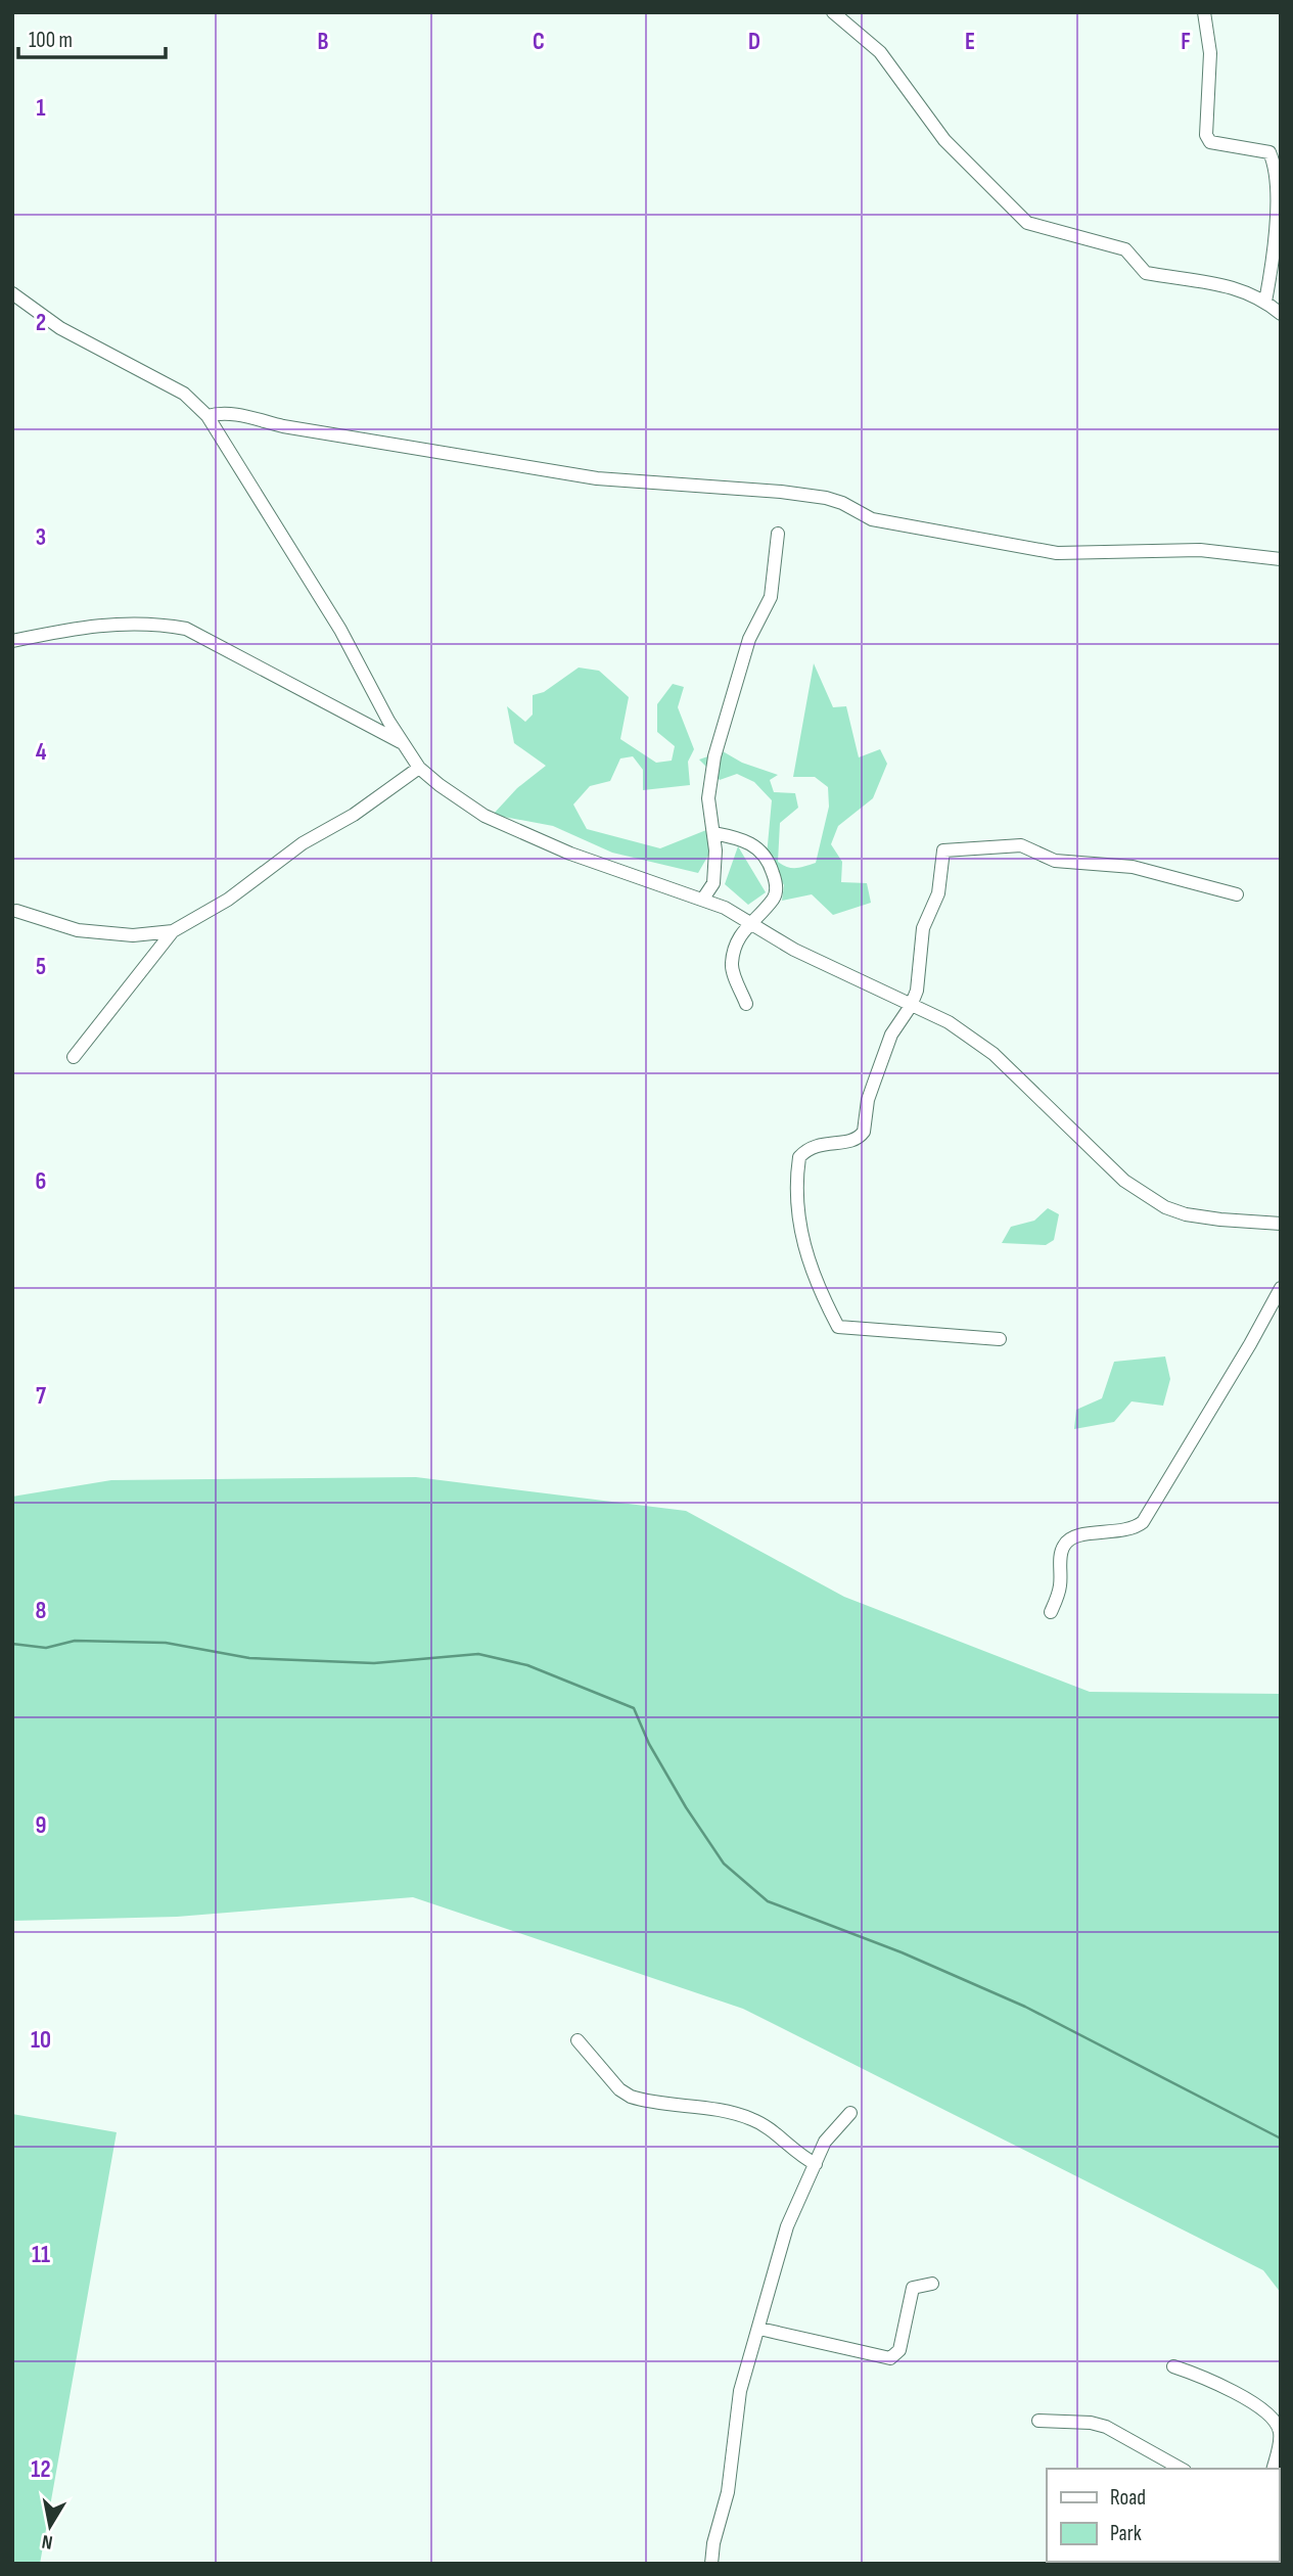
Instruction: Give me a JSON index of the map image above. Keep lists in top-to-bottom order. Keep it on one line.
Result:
{"legend":["Road","Park"],"scale_bar":"100 m","north":"bottom","grid":{"columns":["B","C","D","E","F"],"rows":["1","2","3","4","5","6","7","8","9","10","11","12"]}}
